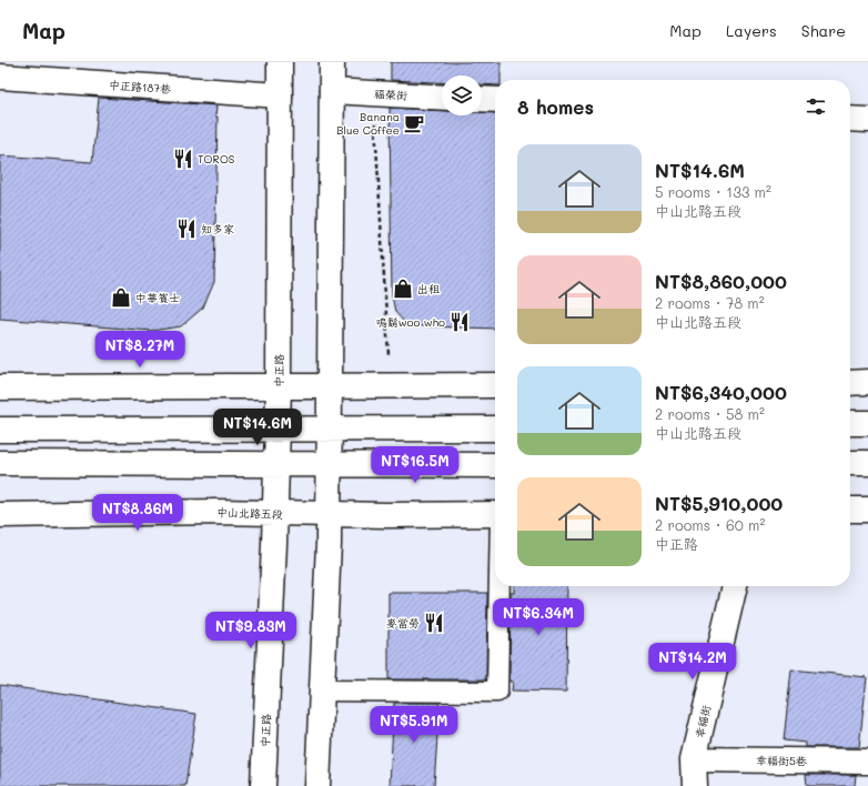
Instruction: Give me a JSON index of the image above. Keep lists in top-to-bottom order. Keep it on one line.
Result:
{"streets":{"main road":["中正路187巷","福榮街","中正路","中山北路五段","幸福街","幸福街5巷"]},"crossings":[["中正路187巷","中正路"],["中正路","中山北路五段"],["幸福街","幸福街5巷"]],"places":{"cafe":["Banana Blue Coffee"],"restaurant":["TOROS","知多家","嗚鬍woo who","麥當勞"],"shop":["出租","中華賓士"]},"page":{"header":"Map","nav":["Map","Layers","Share"],"heading":"8 homes","list":[{"name":"NT$14.6M","note":"5 rooms · 133 m² · 中山北路五段"},{"name":"NT$8,860,000","note":"2 rooms · 78 m² · 中山北路五段"},{"name":"NT$6,340,000","note":"2 rooms · 58 m² · 中山北路五段"},{"name":"NT$5,910,000","note":"2 rooms · 60 m² · 中正路"}],"price":["NT$8.27M","NT$14.6M","NT$16.5M","NT$8.86M","NT$6.34M","NT$9.83M","NT$14.2M","NT$5.91M"]}}
